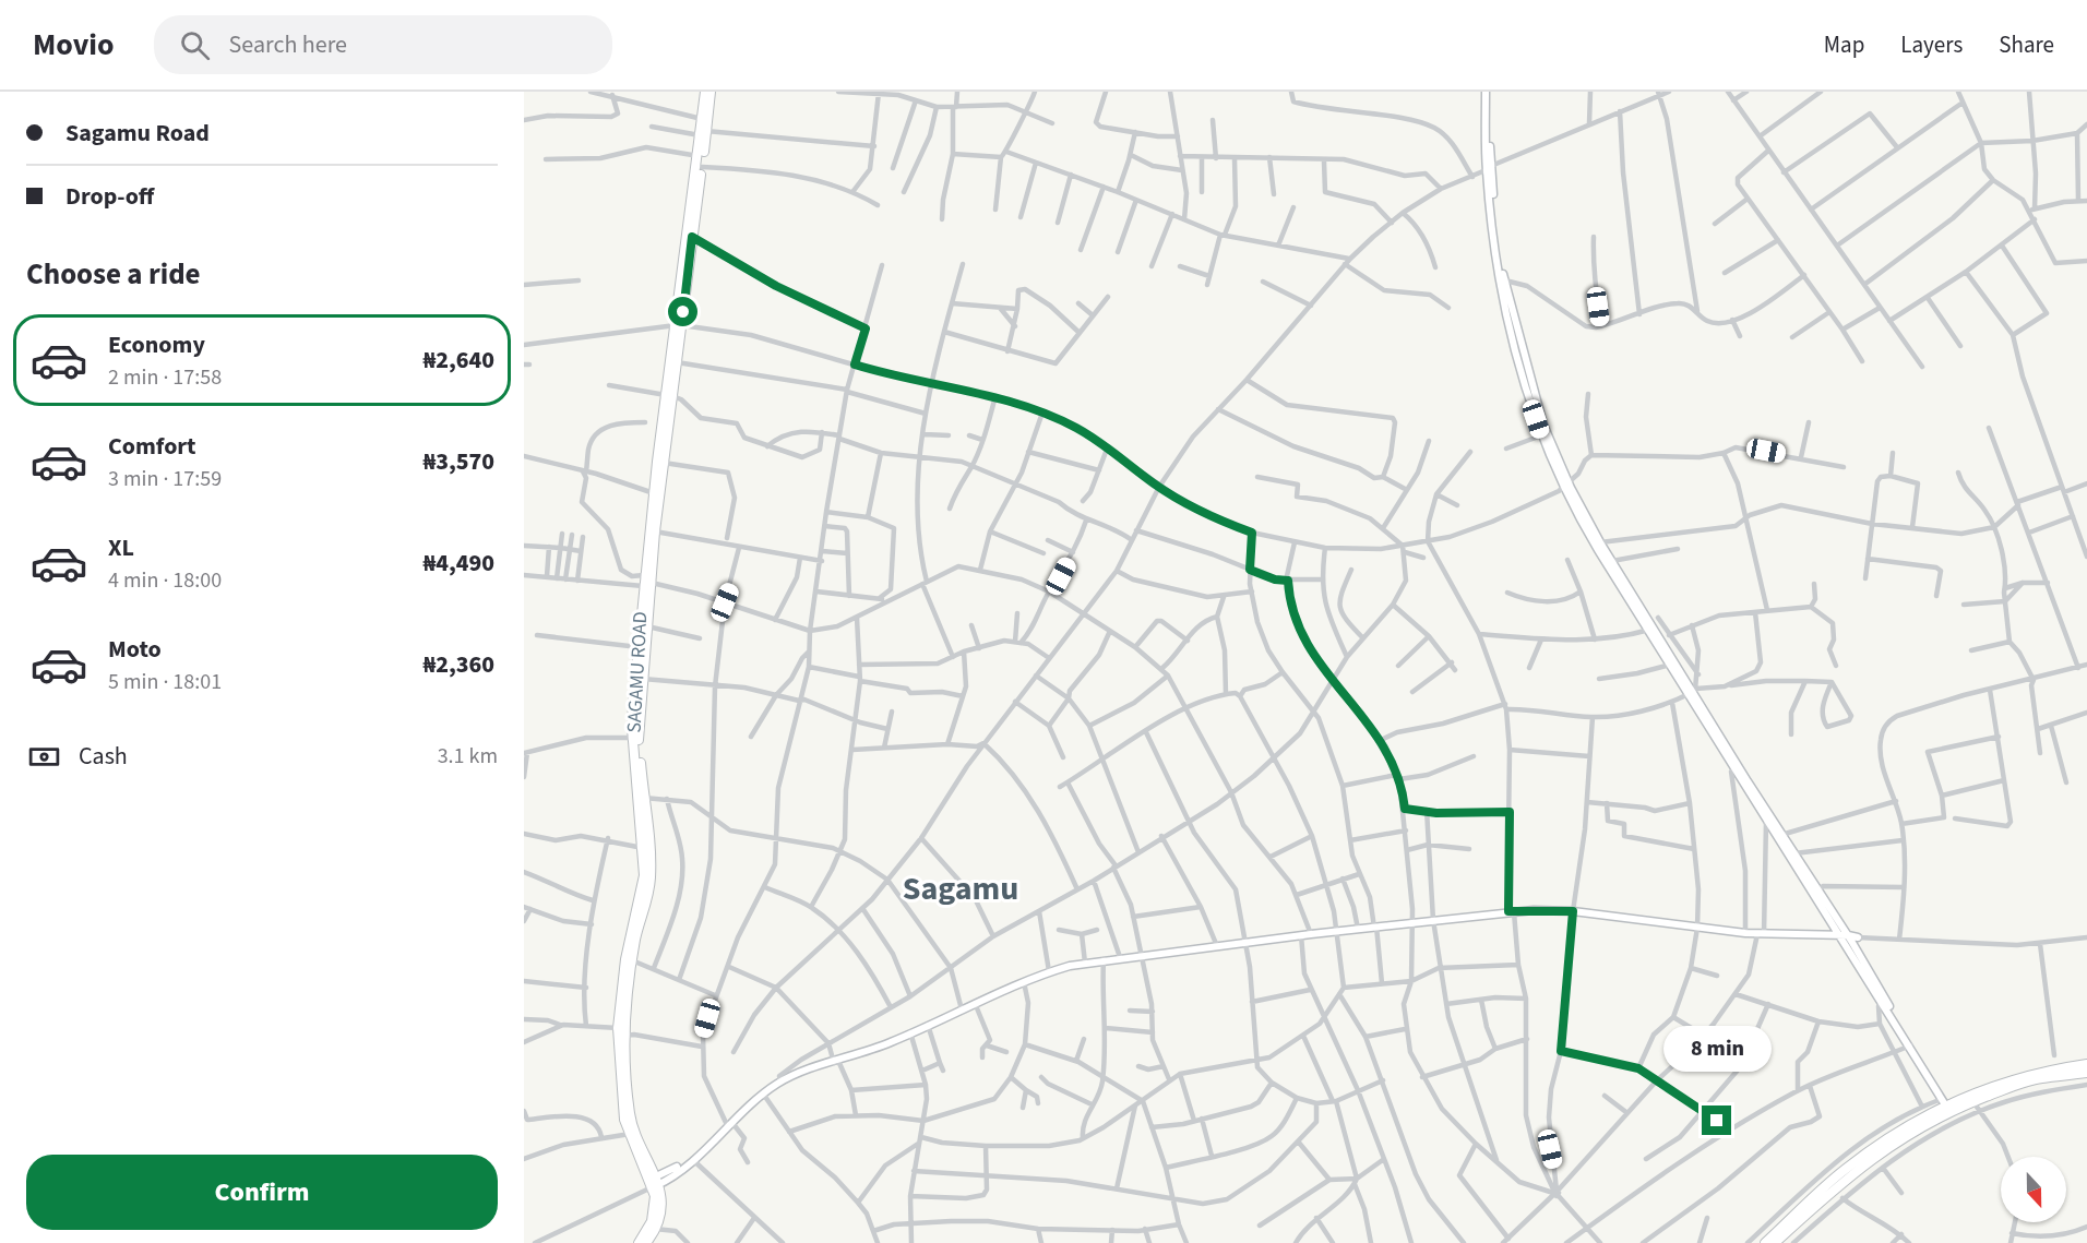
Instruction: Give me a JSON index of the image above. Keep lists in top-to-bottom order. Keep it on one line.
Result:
{"streets":{"highway":["SAGAMU ROAD"]},"districts":["Sagamu"],"north":"bottom","page":{"header":"Movio","search":"Search here","nav":["Map","Layers","Share"],"banner":["Sagamu Road","Drop-off"],"heading":"Choose a ride","list":[{"name":"Economy","note":"2 min · 17:58","value":"₦2,640"},{"name":"Comfort","note":"3 min · 17:59","value":"₦3,570"},{"name":"XL","note":"4 min · 18:00","value":"₦4,490"},{"name":"Moto","note":"5 min · 18:01","value":"₦2,360"}],"pay":["Cash","3.1 km"],"bubble":"8 min","buttons":"Confirm"}}
